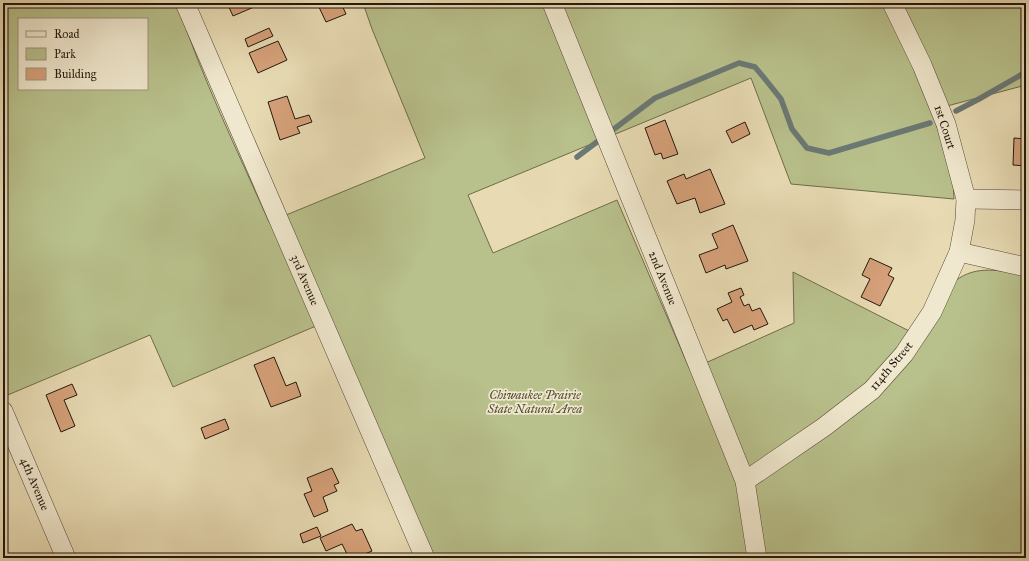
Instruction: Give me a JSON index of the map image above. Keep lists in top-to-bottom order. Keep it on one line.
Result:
{"streets":{"street":["1st Court","2nd Avenue","3rd Avenue","114th Street","4th Avenue"]},"crossings":[["1st Court","114th Street"],["2nd Avenue","114th Street"]],"parks":["Chiwaukee Prairie State Natural Area"],"legend":["Road","Park","Building"]}
